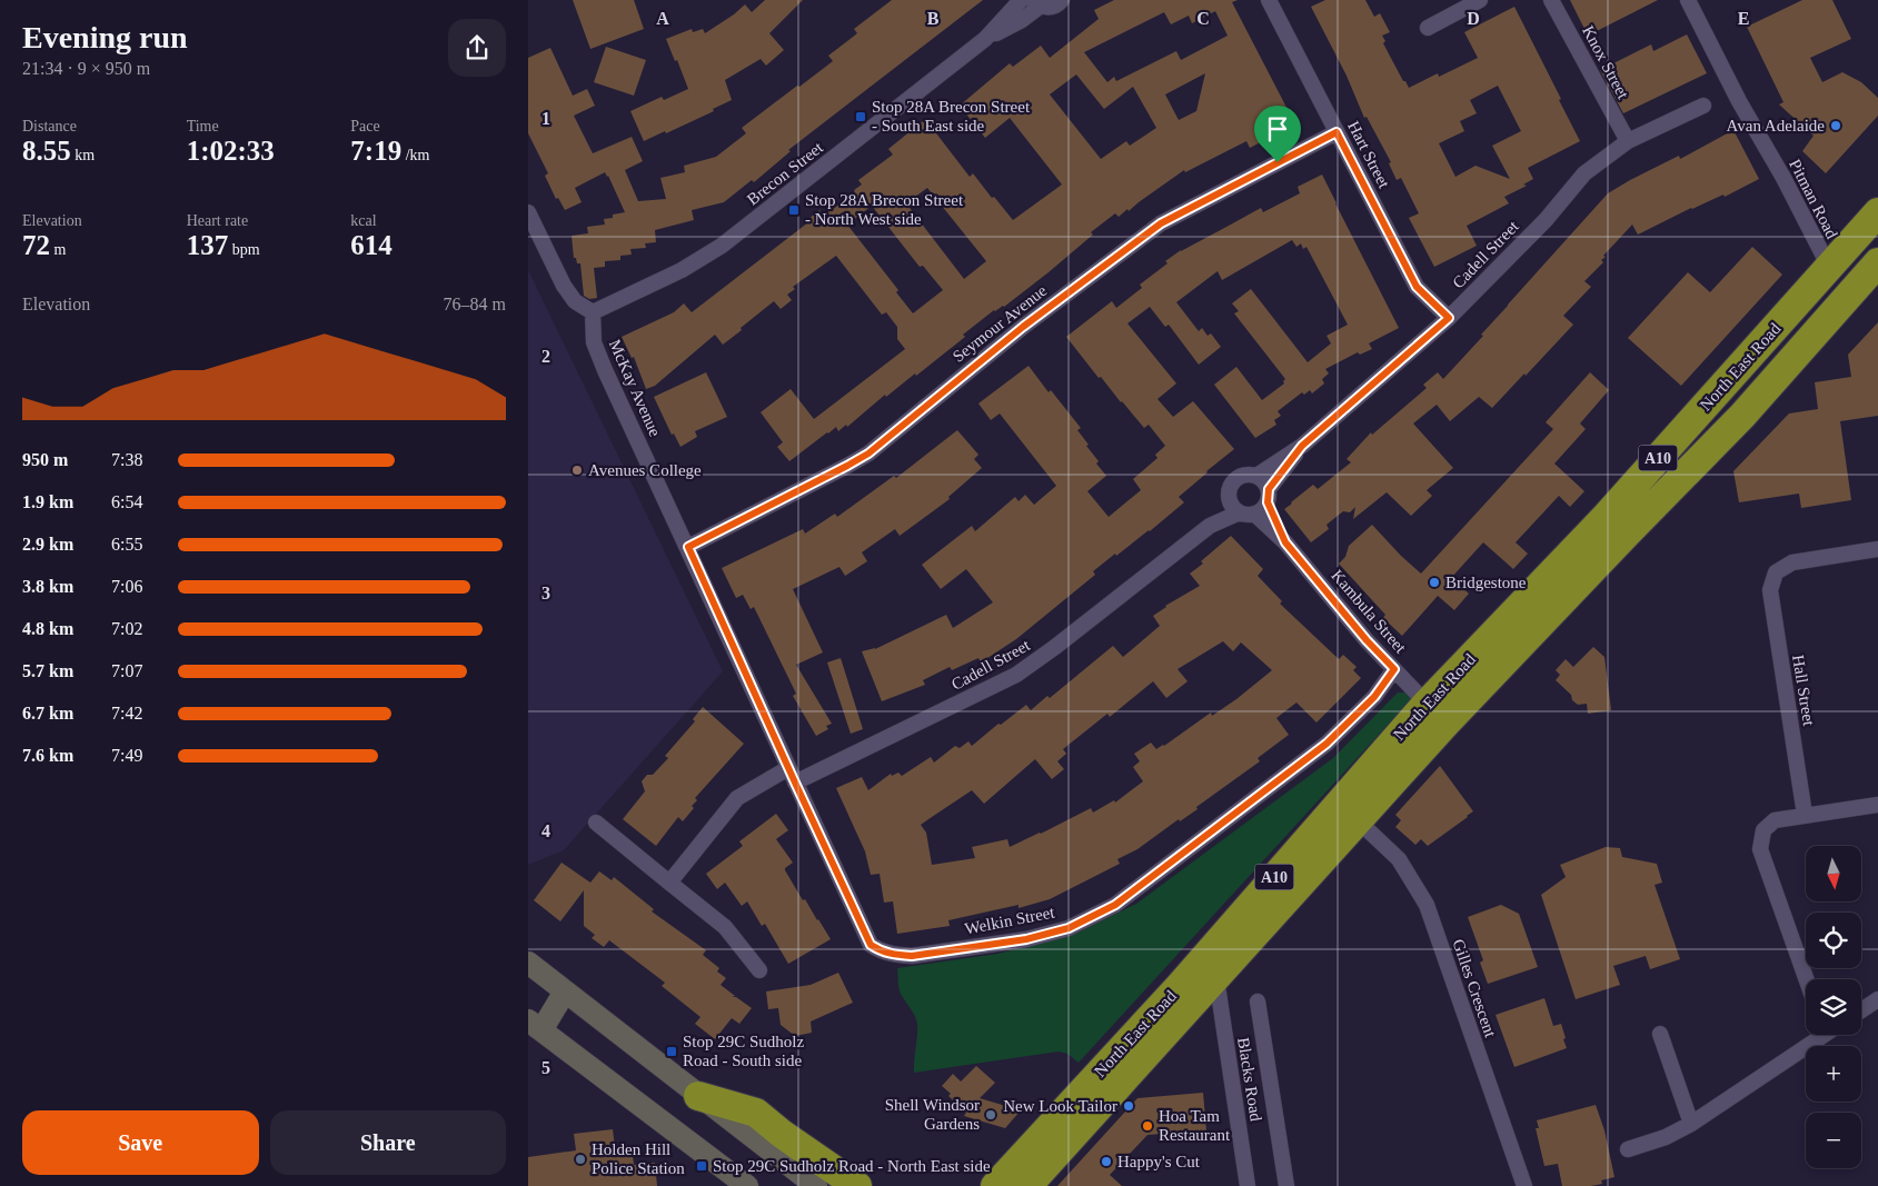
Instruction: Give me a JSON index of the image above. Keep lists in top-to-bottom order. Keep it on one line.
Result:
{"streets":{"highway":["North East Road","A10"],"street":["Knox Street","Hart Street","Brecon Street","Pitman Road","Cadell Street","Seymour Avenue","McKay Avenue","Kambula Street","Hall Street","Welkin Street","Gilles Crescent","Blacks Road"]},"crossings":[["Knox Street","Cadell Street"],["Hart Street","Cadell Street"],["Hart Street","Seymour Avenue"],["Brecon Street","McKay Avenue"],["Pitman Road","North East Road"],["Cadell Street","Kambula Street"],["Cadell Street","Welkin Street"],["Seymour Avenue","McKay Avenue"],["North East Road","Kambula Street"],["North East Road","Gilles Crescent"],["North East Road","Blacks Road"],["McKay Avenue","Welkin Street"],["Kambula Street","Welkin Street"]],"places":{"transit":["Stop 28A Brecon Street - South East side","Stop 28A Brecon Street - North West side","Stop 29C Sudholz Road - South side","Stop 29C Sudholz Road - North East side"],"other":["Avan Adelaide","Avenues College","Bridgestone","New Look Tailor","Shell Windsor Gardens","Hoa Tam Restaurant","Holden Hill Police Station","Happy's Cut"]},"north":"bottom","page":{"heading":["Evening run","21:34 · 9 × 950 m"],"stats":[["Distance","8.55 km"],["Time","1:02:33"],["Pace","7:19 /km"],["Elevation","72 m"],["Heart rate","137 bpm"],["kcal","614"]],"chart":["Elevation","76–84 m"],"list":[{"name":"950 m","note":"7:38"},{"name":"1.9 km","note":"6:54"},{"name":"2.9 km","note":"6:55"},{"name":"3.8 km","note":"7:06"},{"name":"4.8 km","note":"7:02"},{"name":"5.7 km","note":"7:07"},{"name":"6.7 km","note":"7:42"},{"name":"7.6 km","note":"7:49"}],"map_buttons":["+","−"],"buttons":["Save","Share"]},"grid":{"columns":["A","B","C","D","E"],"rows":["1","2","3","4","5"]}}
